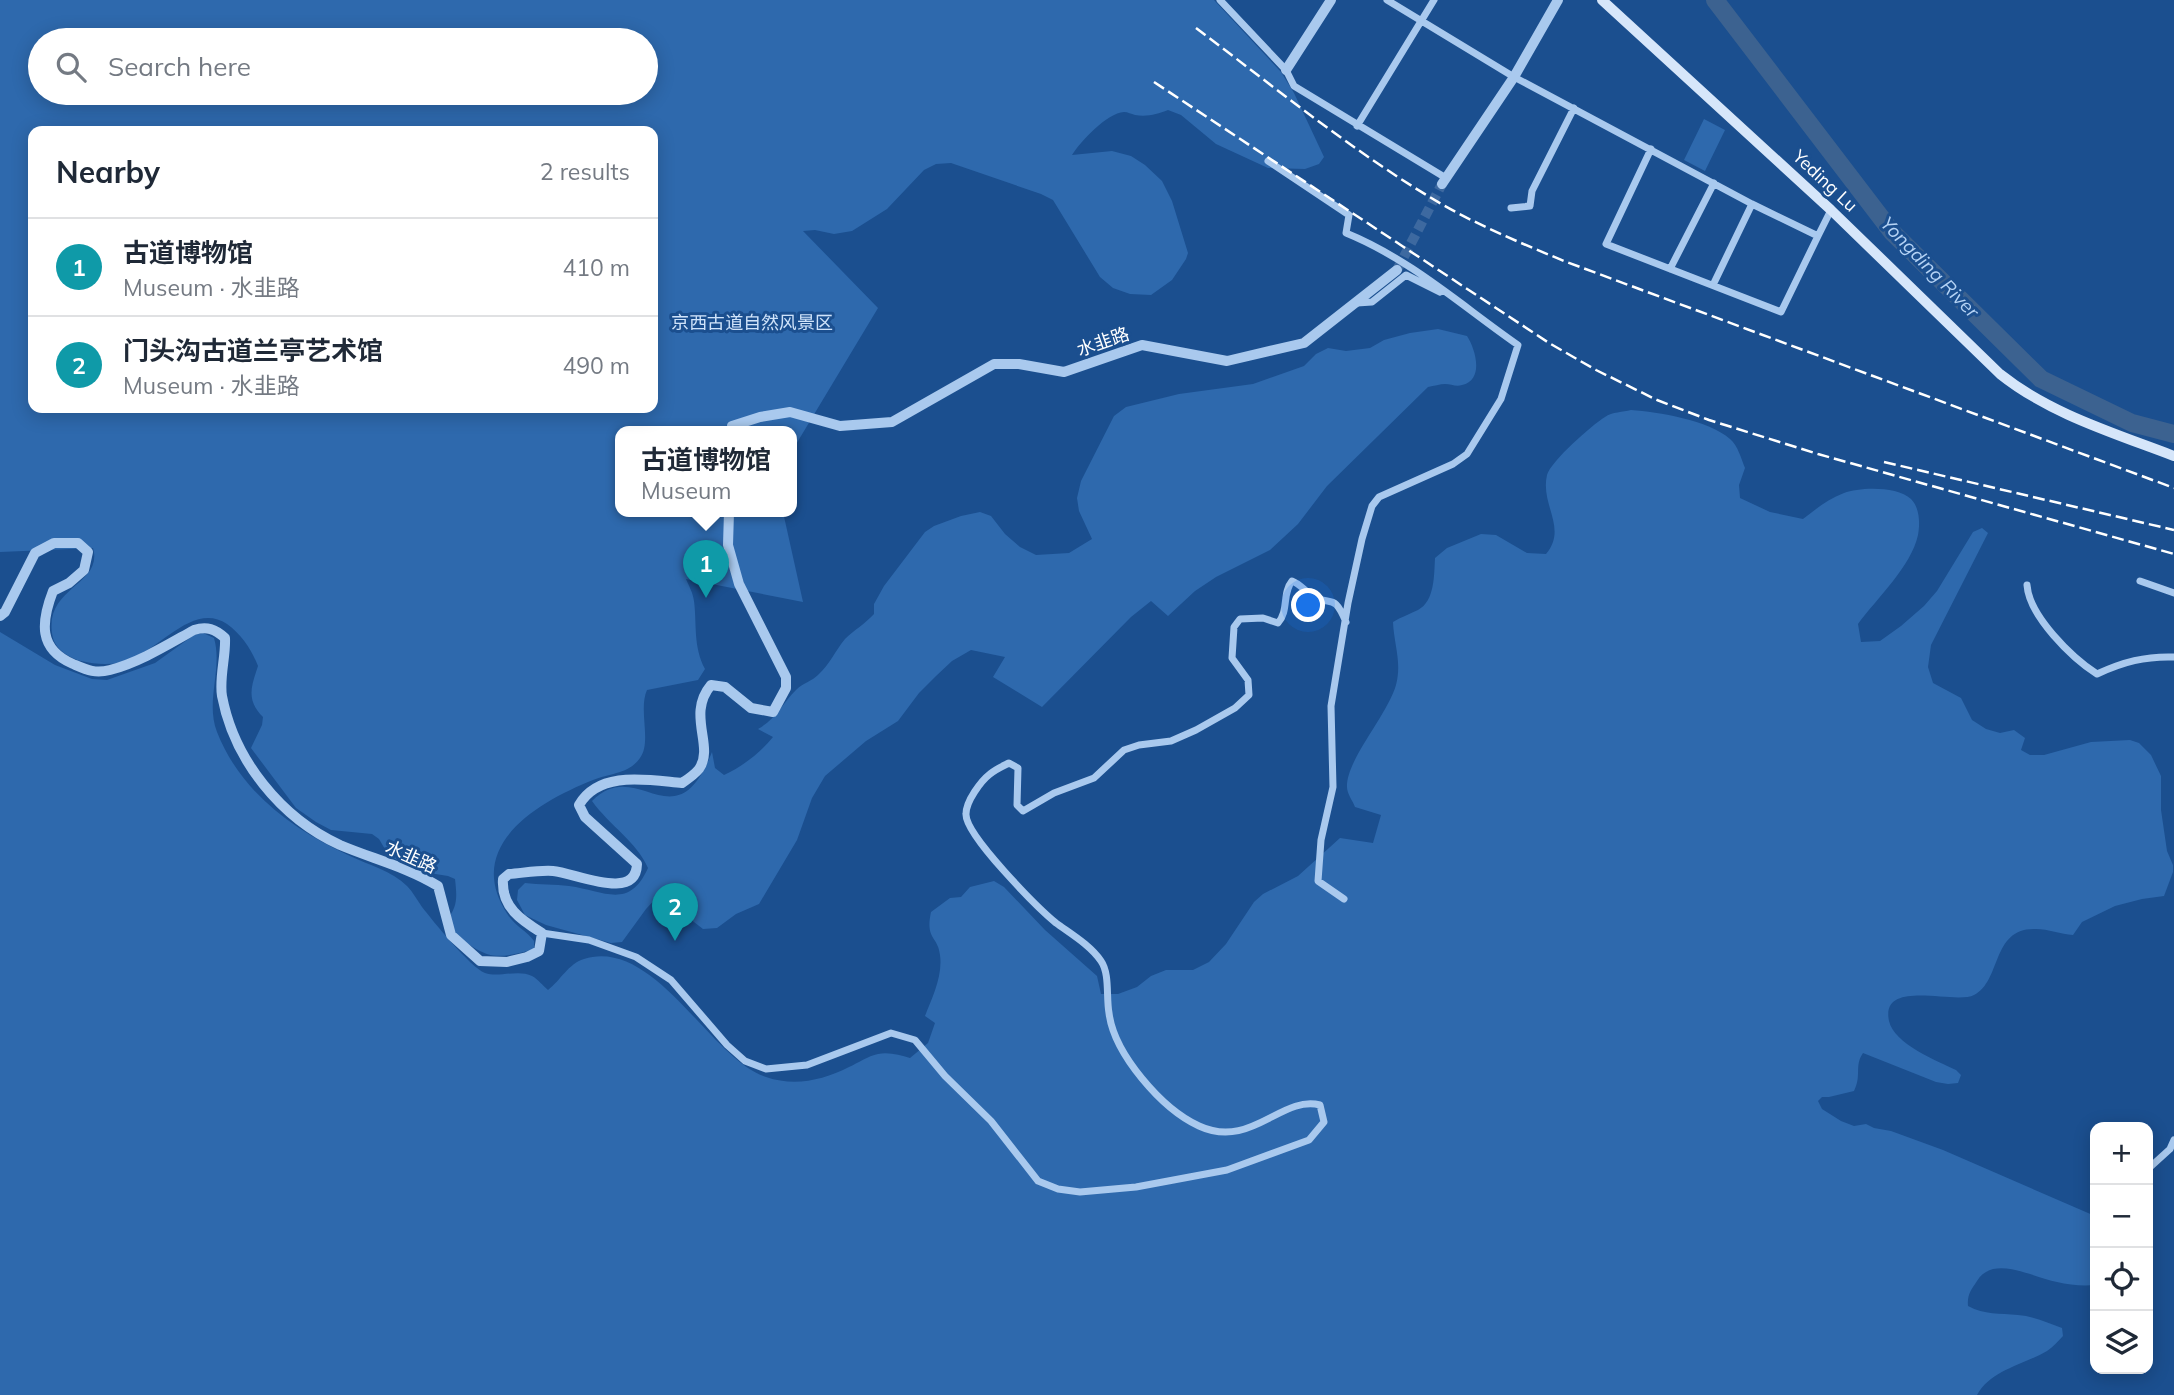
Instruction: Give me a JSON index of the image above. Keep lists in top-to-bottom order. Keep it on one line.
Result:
{"streets":{"main road":["Yeding Lu"],"street":["水韭路"]},"water":["Yongding River"],"parks":["京西古道自然风景区"],"page":{"search":"Search here","heading":["Nearby","2 results"],"list":[{"mark":"1","name":"古道博物馆","note":"Museum · 水韭路","value":"410 m"},{"mark":"2","name":"门头沟古道兰亭艺术馆","note":"Museum · 水韭路","value":"490 m"}],"popup":["古道博物馆","Museum"],"pins":["1","2"],"map_buttons":["+","−"]}}
